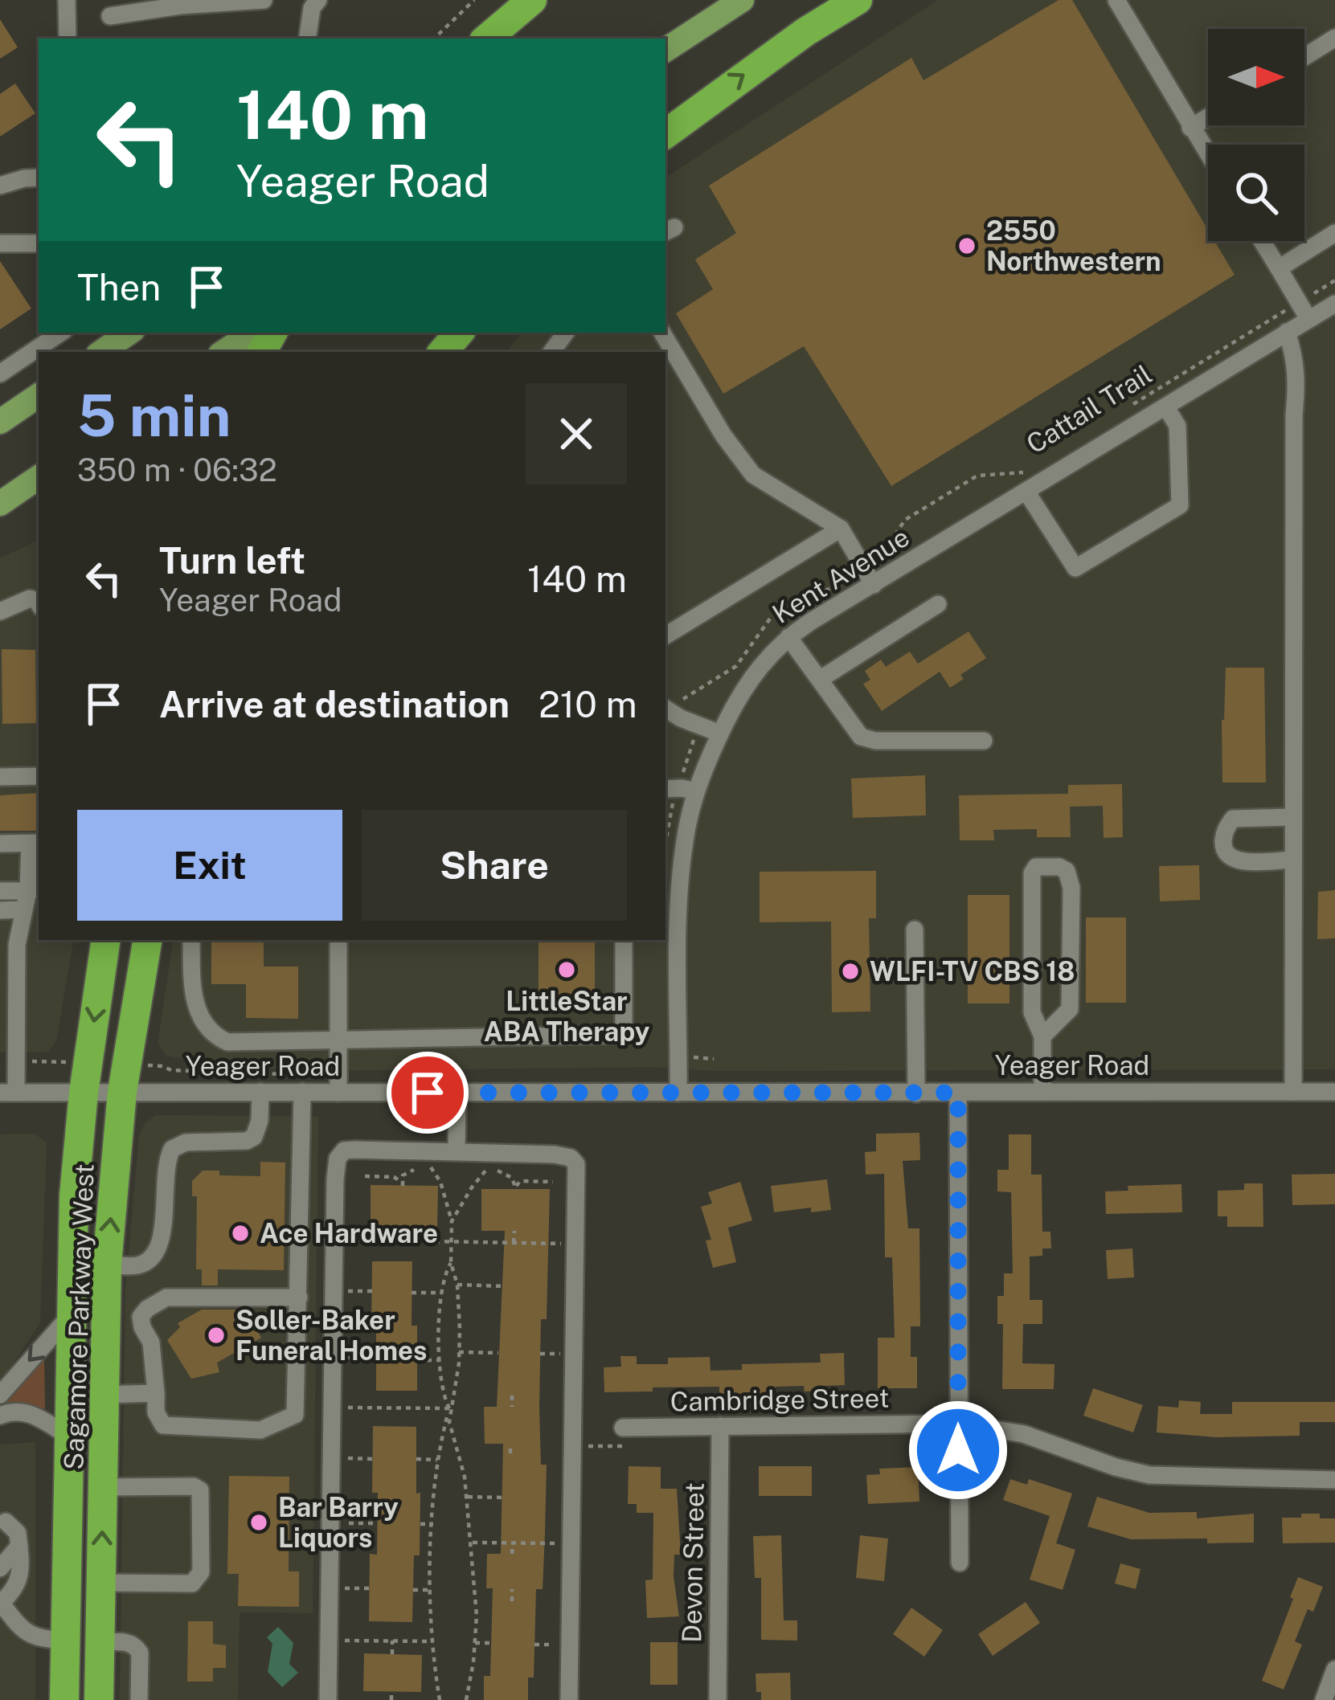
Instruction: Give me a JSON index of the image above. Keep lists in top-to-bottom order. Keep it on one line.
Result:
{"streets":{"highway":["Sagamore Parkway West"],"street":["Kent Avenue","Yeager Road","Cambridge Street","Devon Street"],"path":["Cattail Trail"]},"crossings":[["Kent Avenue","Yeager Road"],["Yeager Road","Sagamore Parkway West"],["Cambridge Street","Devon Street"]],"places":["2550 Northwestern","LittleStar ABA Therapy","WLFI-TV CBS 18","Ace Hardware","Soller-Baker Funeral Homes","Bar Barry Liquors"],"north":"right","page":{"turn":["140 m","Yeager Road"],"then":"Then","heading":["5 min","350 m · 06:32"],"list":[{"name":"Turn left","note":"Yeager Road","value":"140 m"},{"name":"Arrive at destination","value":"210 m"}],"buttons":["Exit","Share"]}}
